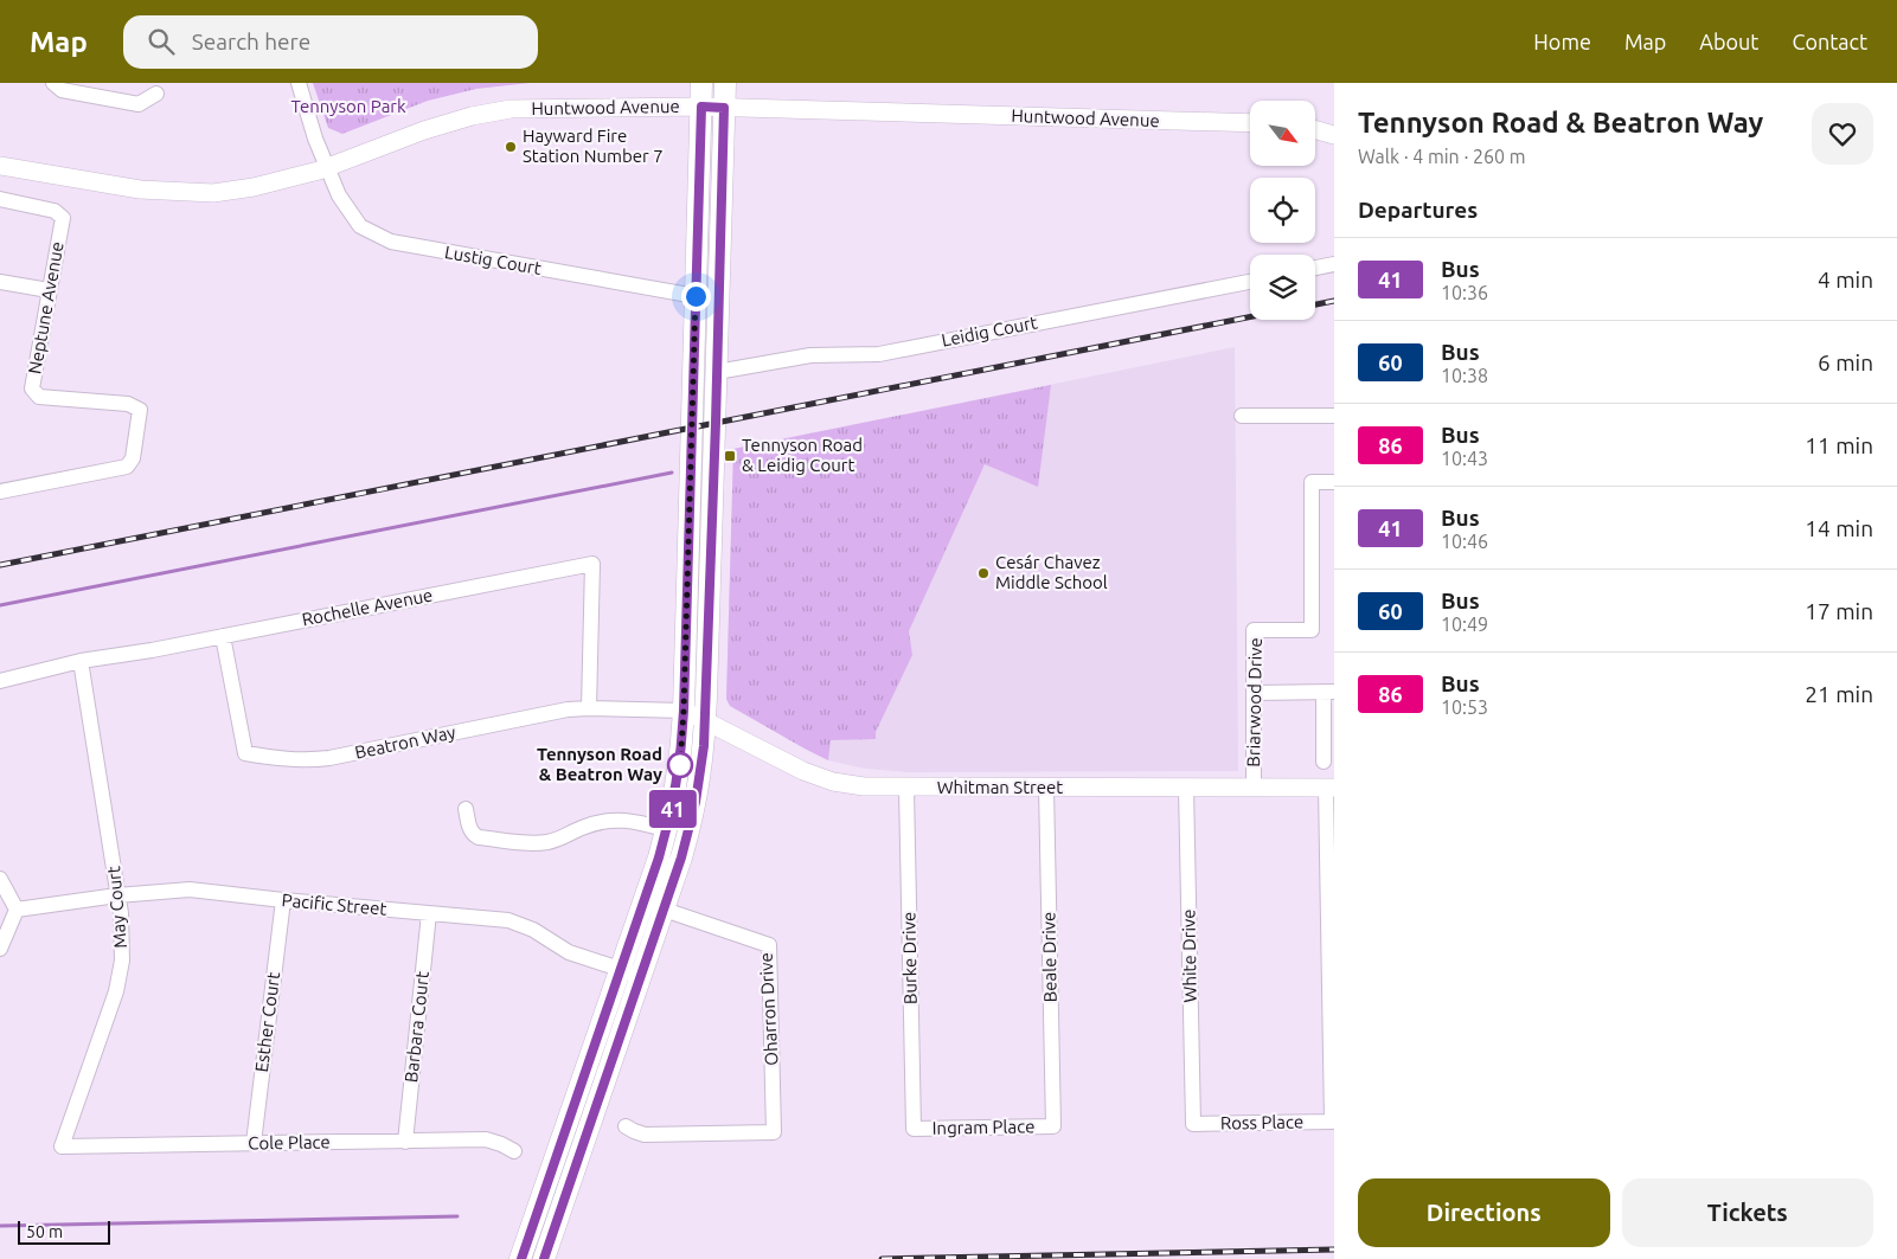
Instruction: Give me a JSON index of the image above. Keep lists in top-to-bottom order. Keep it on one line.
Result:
{"streets":{"street":["Huntwood Avenue","Lustig Court","Neptune Avenue","Leidig Court","Rochelle Avenue","Briarwood Drive","Beatron Way","Whitman Street","Pacific Street","May Court","White Drive","Beale Drive","Burke Drive","Oharron Drive","Esther Court","Barbara Court","Ross Place","Ingram Place","Cole Place"]},"crossings":[["Huntwood Avenue","Lustig Court"],["Rochelle Avenue","Beatron Way"],["Rochelle Avenue","May Court"],["Briarwood Drive","Whitman Street"],["Beatron Way","Whitman Street"],["Whitman Street","White Drive"],["Whitman Street","Beale Drive"],["Whitman Street","Burke Drive"],["Whitman Street","Ross Place"],["Pacific Street","May Court"],["Pacific Street","Esther Court"],["Pacific Street","Barbara Court"],["May Court","Cole Place"],["White Drive","Ross Place"],["Beale Drive","Ingram Place"],["Burke Drive","Ingram Place"],["Esther Court","Cole Place"],["Barbara Court","Cole Place"]],"parks":["Tennyson Park"],"places":{"other":["Hayward Fire Station Number 7","Cesár Chavez Middle School","Tennyson Road & Beatron Way"],"transit":["Tennyson Road & Leidig Court"]},"lines":["bus line 41"],"scale_bar":"50 m","north":"bottom right","page":{"header":"Map","search":"Search here","nav":["Home","Map","About","Contact"],"on_map":"41","heading":[["Tennyson Road & Beatron Way","Walk · 4 min · 260 m"],"Departures"],"list":[{"mark":"41","name":"Bus","note":"10:36","value":"4 min"},{"mark":"60","name":"Bus","note":"10:38","value":"6 min"},{"mark":"86","name":"Bus","note":"10:43","value":"11 min"},{"mark":"41","name":"Bus","note":"10:46","value":"14 min"},{"mark":"60","name":"Bus","note":"10:49","value":"17 min"},{"mark":"86","name":"Bus","note":"10:53","value":"21 min"}],"buttons":["Directions","Tickets"],"scale":"50 m"}}
